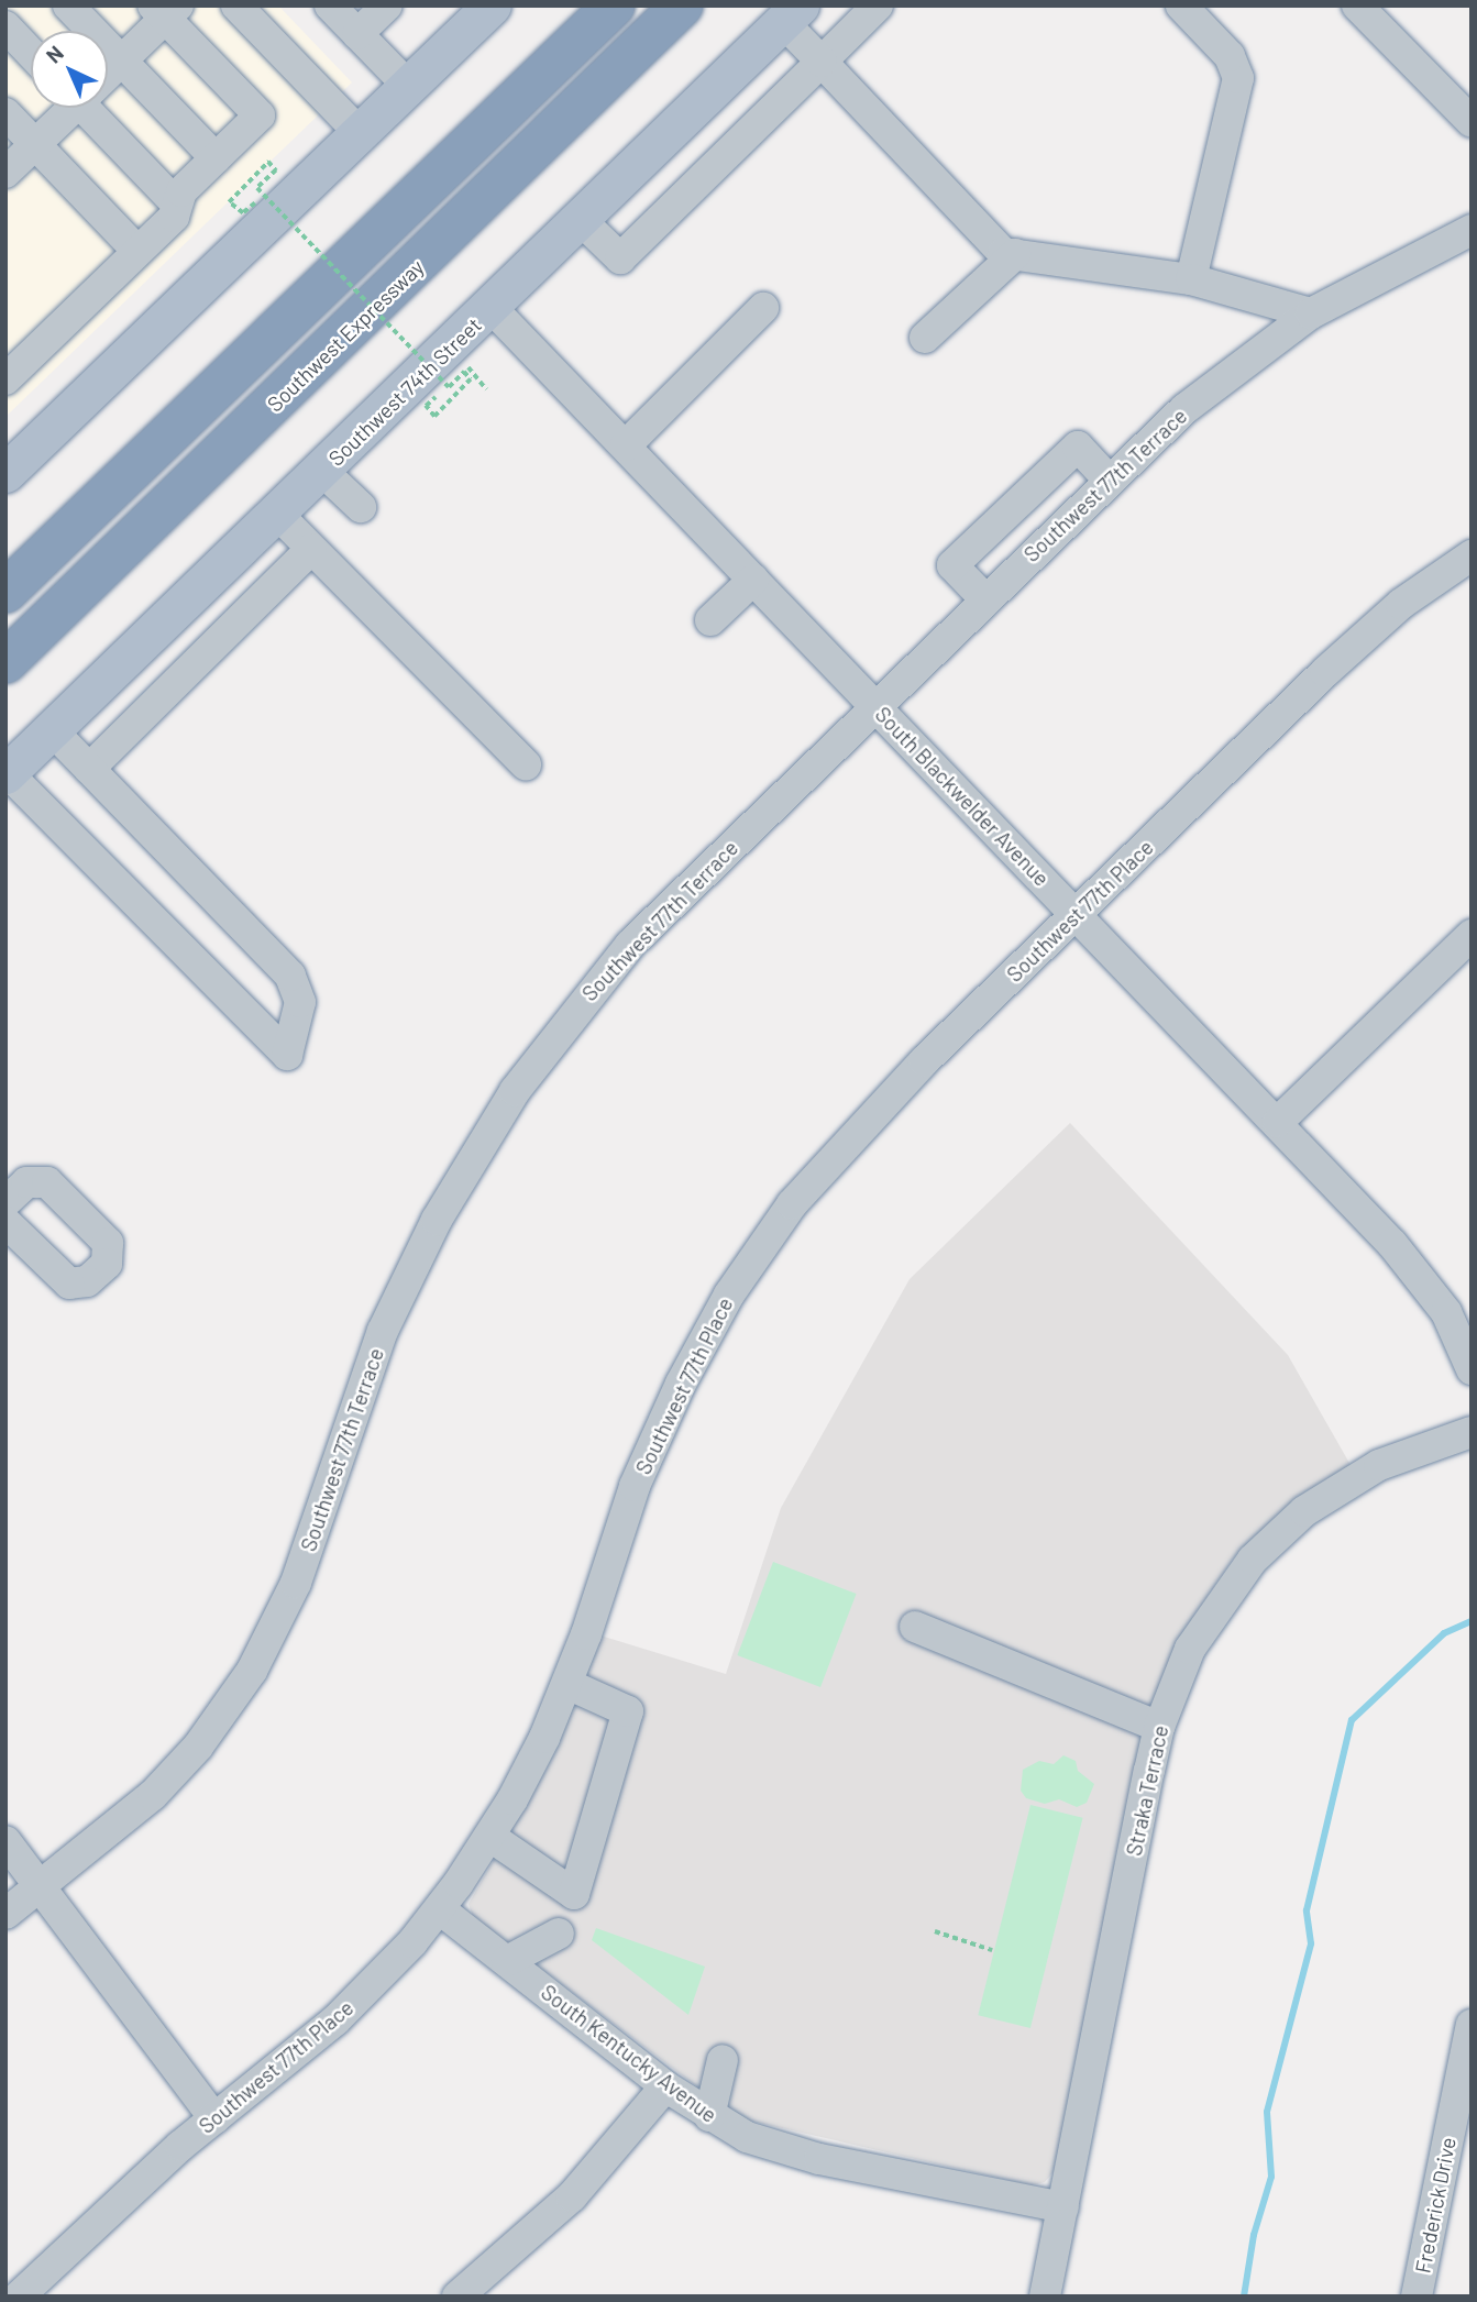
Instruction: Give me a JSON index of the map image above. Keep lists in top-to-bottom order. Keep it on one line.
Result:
{"streets":{"highway":["Southwest Expressway"],"main road":["Southwest 74th Street"],"street":["Southwest 77th Terrace","South Blackwelder Avenue","Southwest 77th Place","Straka Terrace","South Kentucky Avenue","Frederick Drive"]},"crossings":[["Southwest 74th Street","South Blackwelder Avenue"],["Southwest 77th Terrace","South Blackwelder Avenue"],["South Blackwelder Avenue","Southwest 77th Place"],["Southwest 77th Place","South Kentucky Avenue"],["Straka Terrace","South Kentucky Avenue"]],"north":"top left"}
